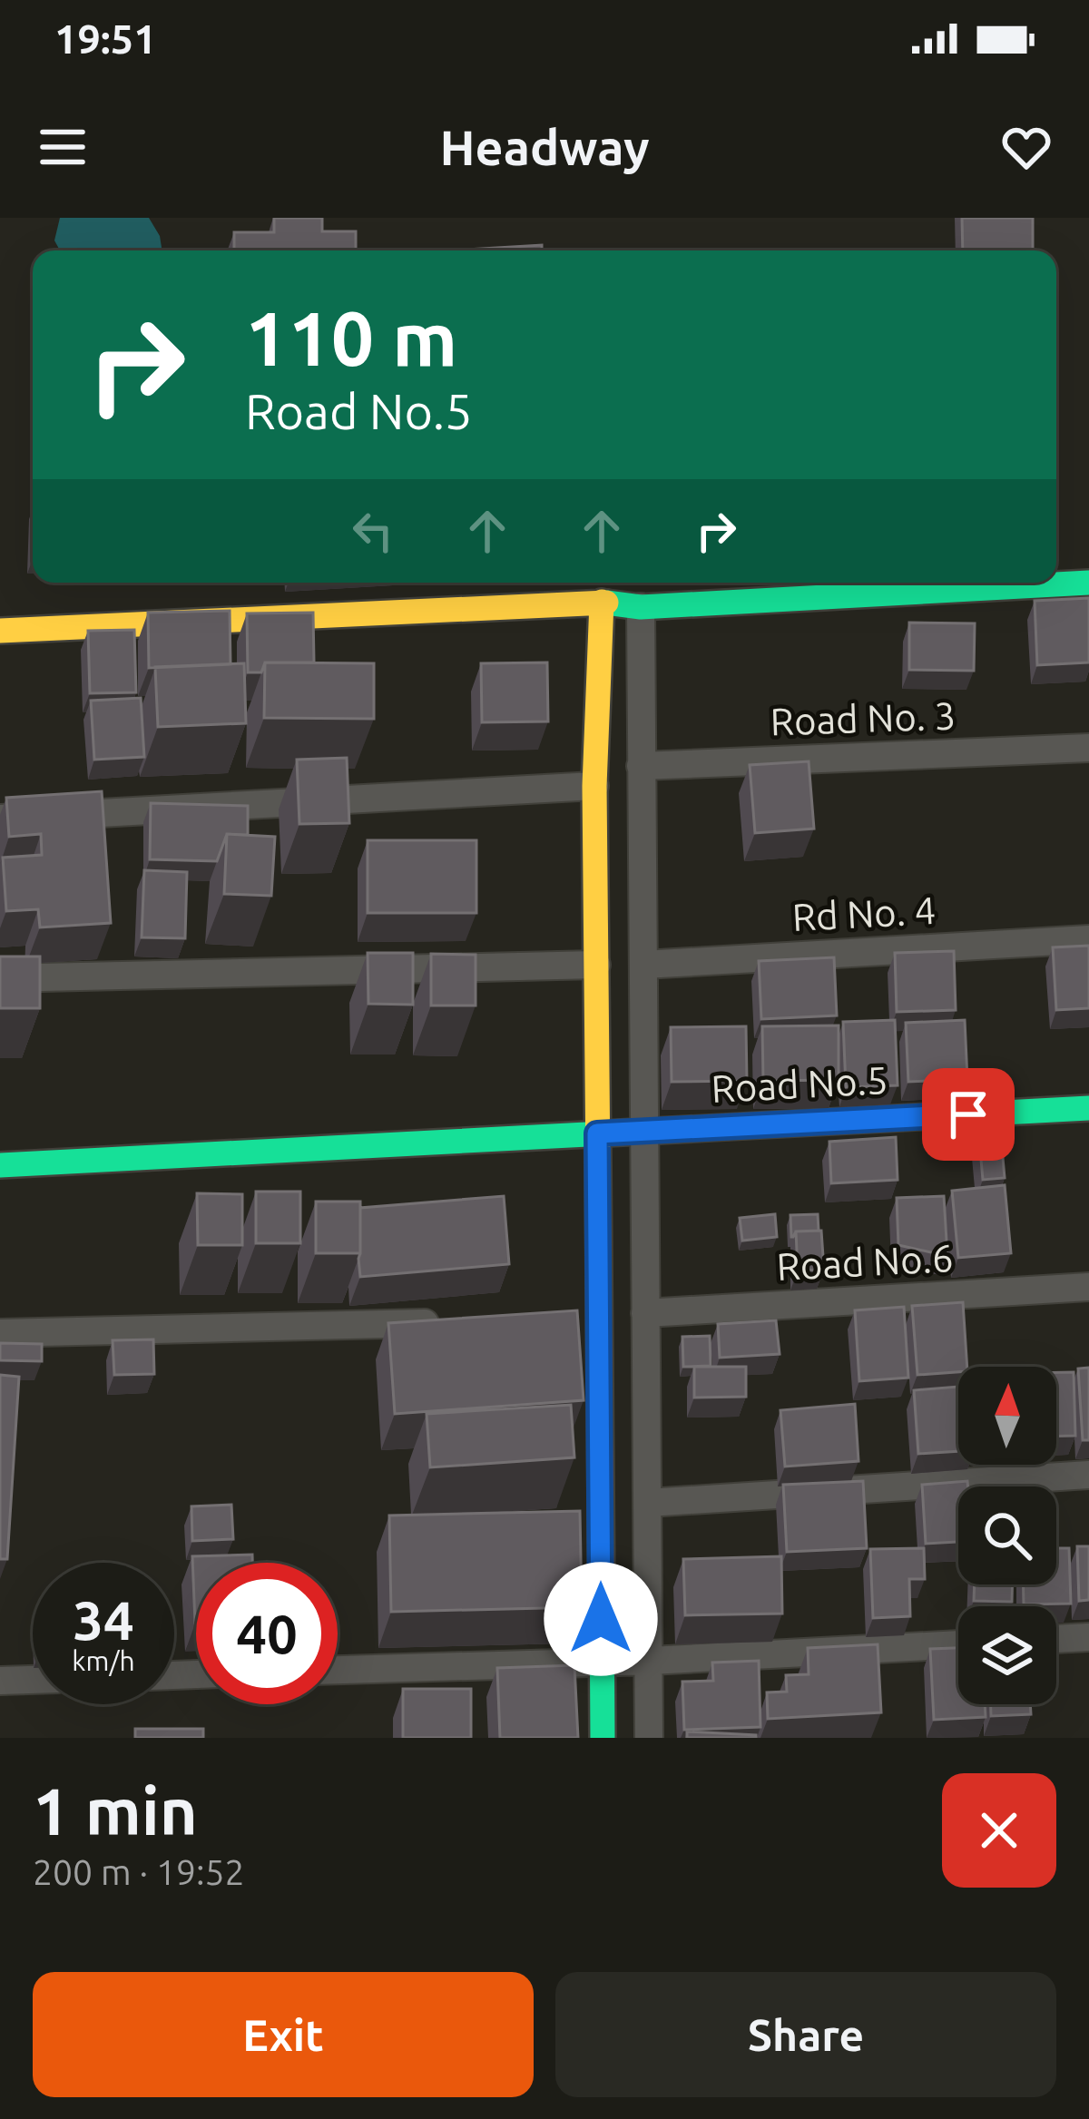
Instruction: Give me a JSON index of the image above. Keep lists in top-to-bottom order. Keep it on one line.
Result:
{"streets":{"street":["Road No. 3","Rd No. 4","Road No.5","Road No.6"]},"north":"top","page":{"status":"19:51","header":"Headway","turn":["110 m","Road No.5"],"speed":"34 km/h","limit":"40","heading":["1 min","200 m · 19:52"],"buttons":["Exit","Share"]}}
